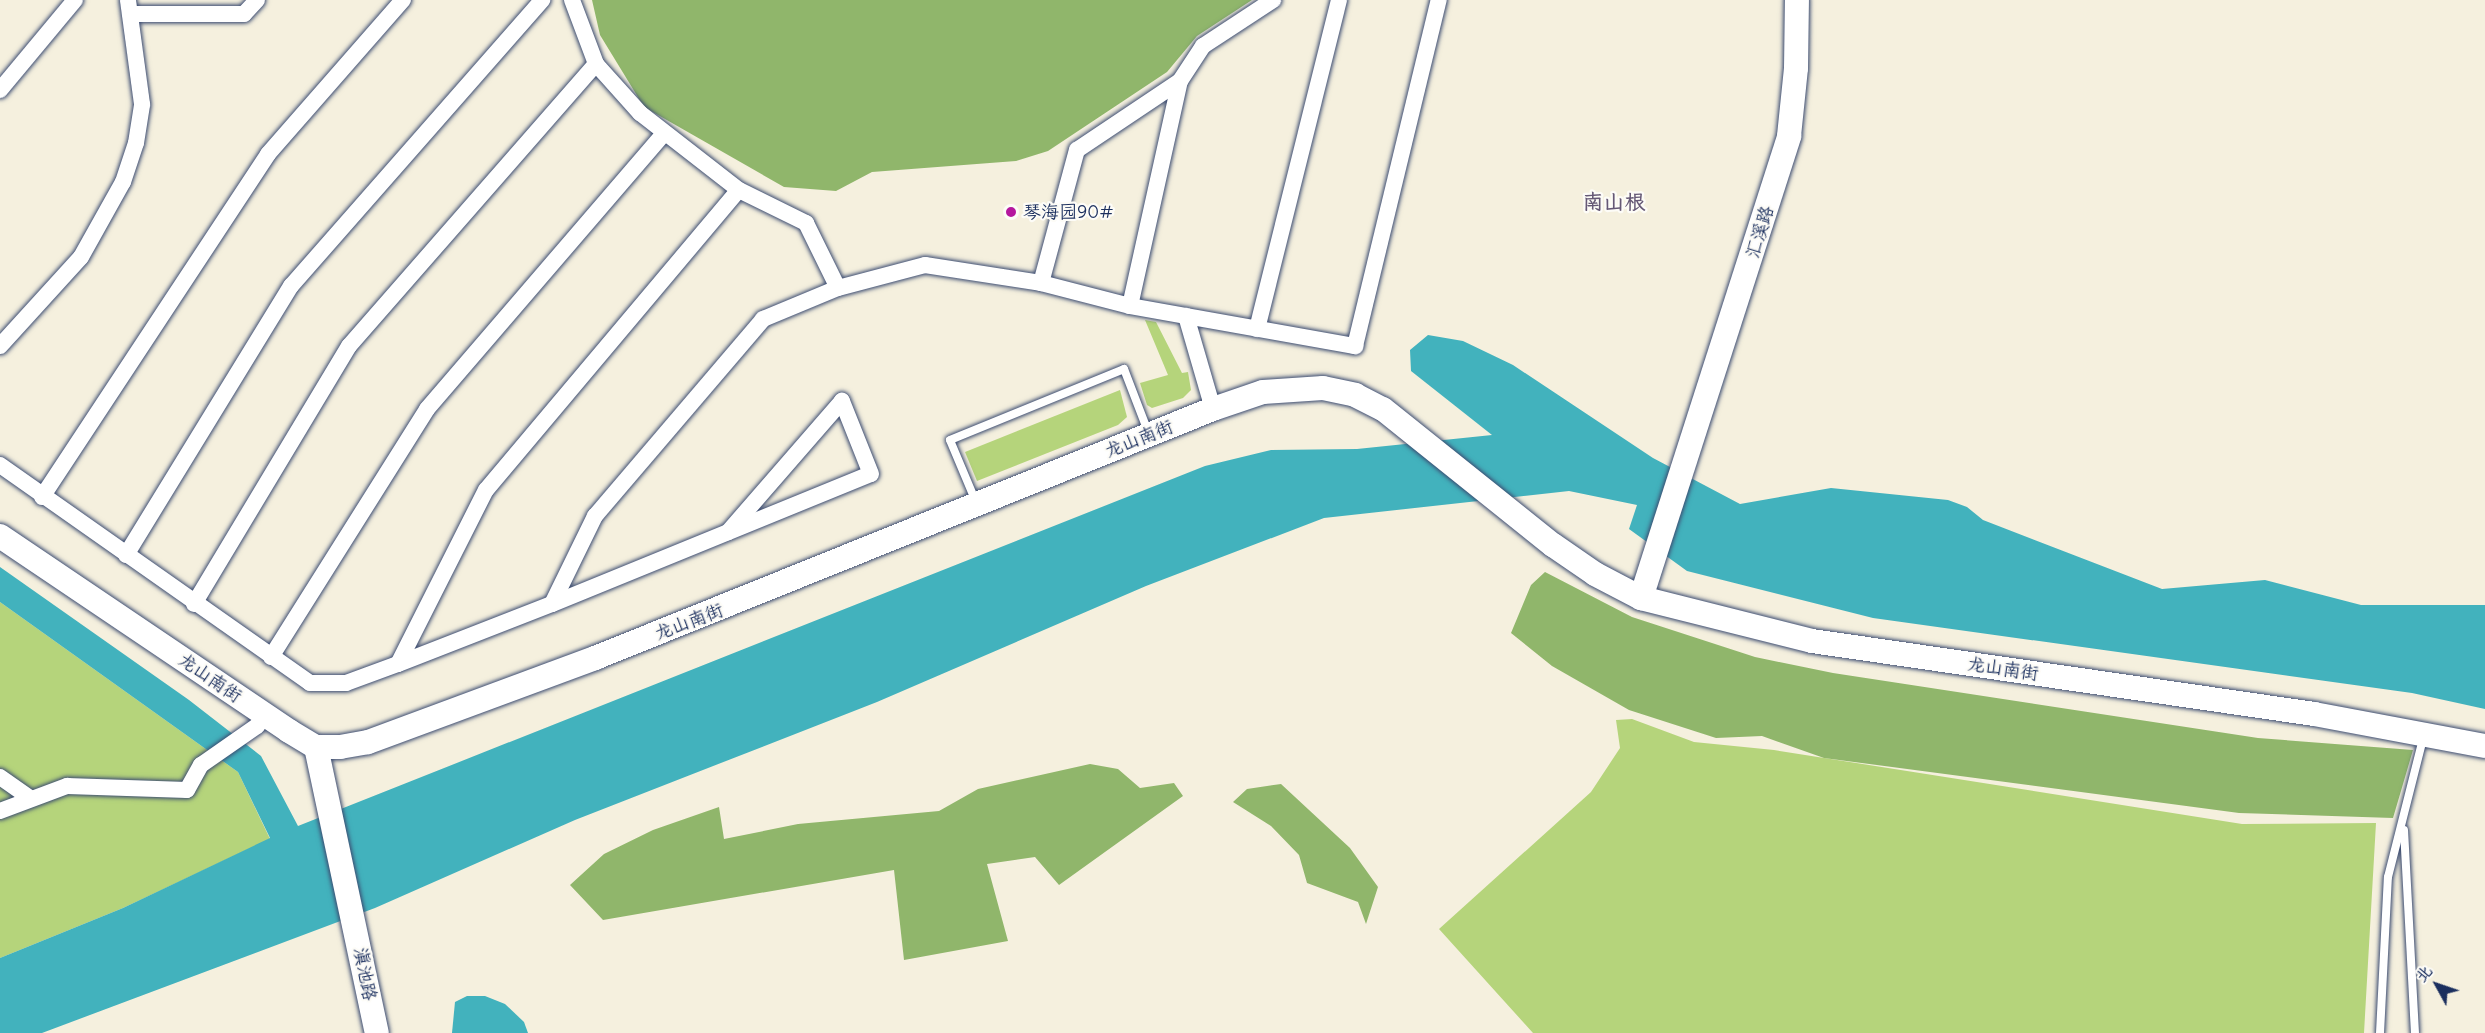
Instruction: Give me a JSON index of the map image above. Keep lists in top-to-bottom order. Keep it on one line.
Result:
{"streets":{"street":["汇溪路","龙山南街","滇池路"]},"crossings":[["汇溪路","龙山南街"],["龙山南街","滇池路"]],"districts":["南山根"],"places":["琴海园90#"],"north":"top left"}
